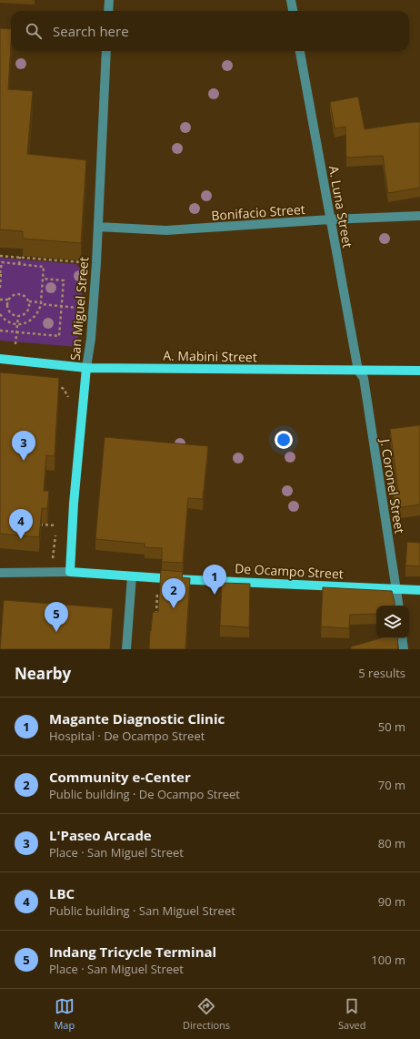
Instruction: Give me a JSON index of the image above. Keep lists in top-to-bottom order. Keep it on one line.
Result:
{"streets":{"main road":["San Miguel Street","A. Mabini Street","De Ocampo Street"],"street":["A. Luna Street","Bonifacio Street","J. Coronel Street"]},"crossings":[["A. Luna Street","Bonifacio Street"],["A. Luna Street","A. Mabini Street"],["A. Luna Street","J. Coronel Street"],["Bonifacio Street","San Miguel Street"],["San Miguel Street","A. Mabini Street"],["San Miguel Street","De Ocampo Street"],["A. Mabini Street","J. Coronel Street"],["J. Coronel Street","De Ocampo Street"]],"page":{"search":"Search here","pins":["3","4","1","2","5"],"heading":["Nearby","5 results"],"list":[{"mark":"1","name":"Magante Diagnostic Clinic","note":"Hospital · De Ocampo Street","value":"50 m"},{"mark":"2","name":"Community e-Center","note":"Public building · De Ocampo Street","value":"70 m"},{"mark":"3","name":"L'Paseo Arcade","note":"Place · San Miguel Street","value":"80 m"},{"mark":"4","name":"LBC","note":"Public building · San Miguel Street","value":"90 m"},{"mark":"5","name":"Indang Tricycle Terminal","note":"Place · San Miguel Street","value":"100 m"}],"nav":["Map","Directions","Saved"]}}
